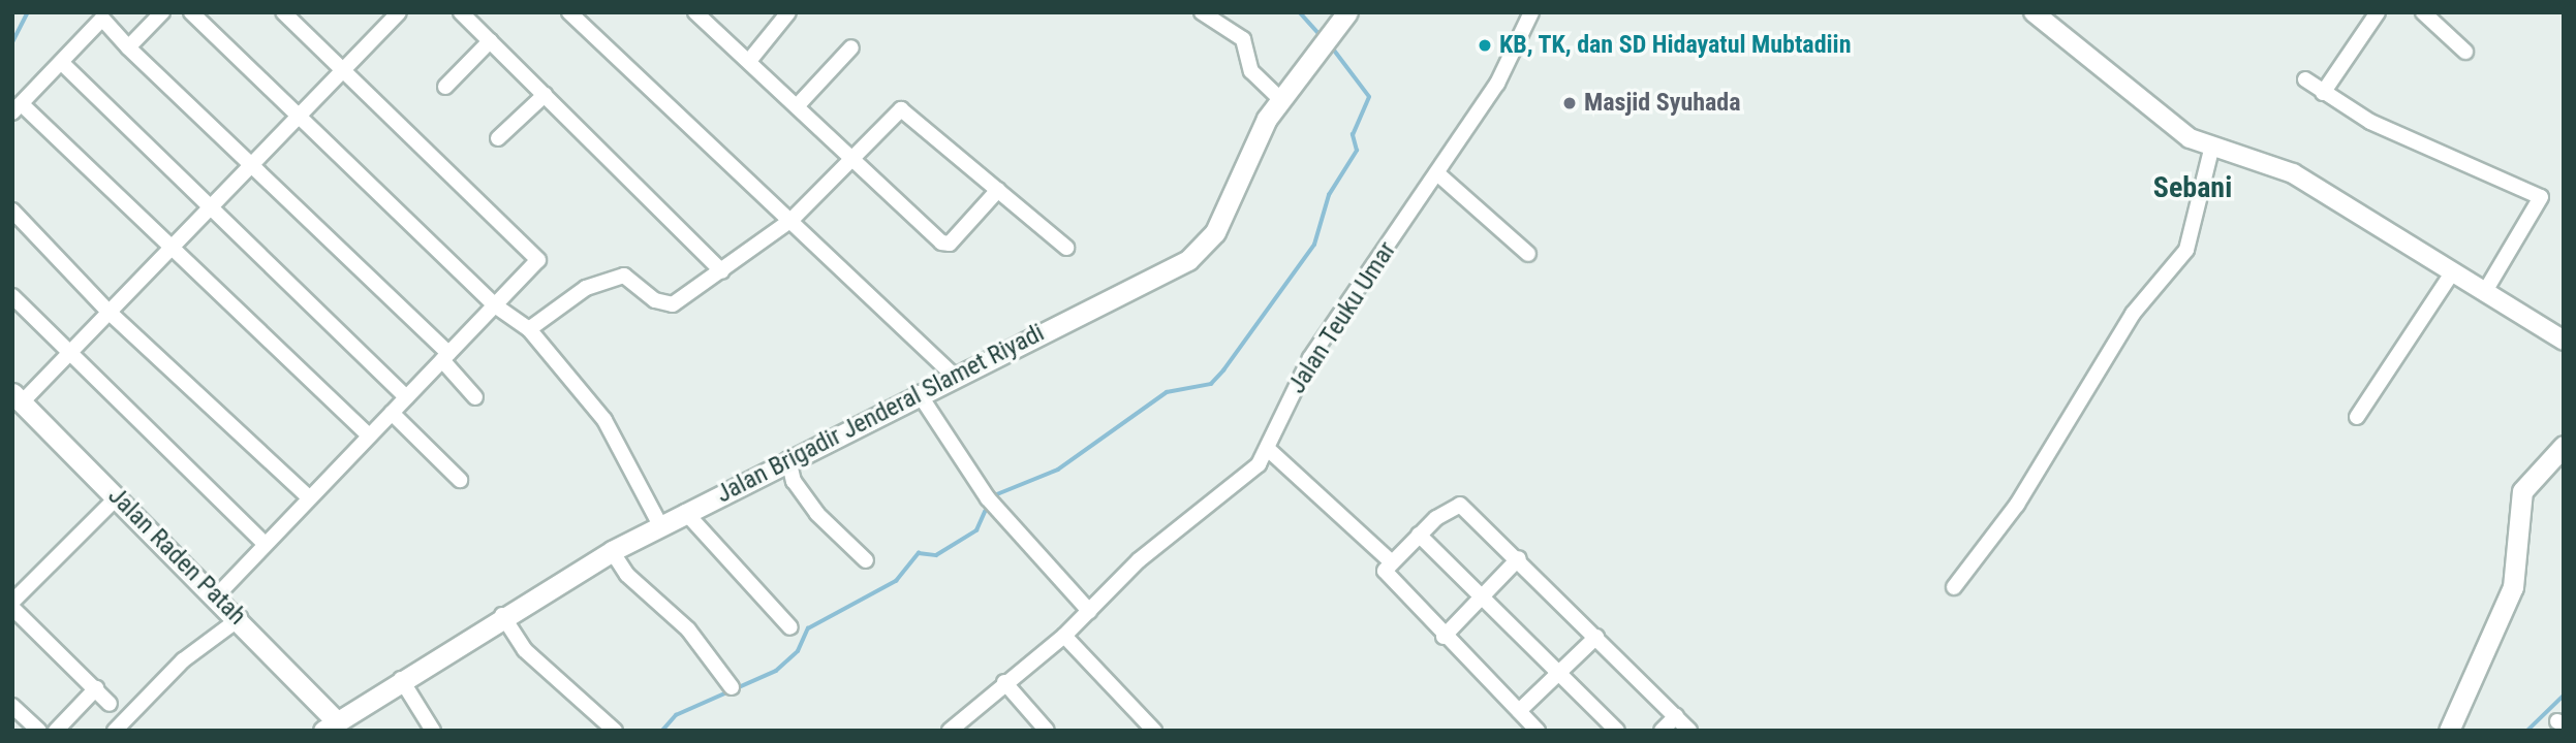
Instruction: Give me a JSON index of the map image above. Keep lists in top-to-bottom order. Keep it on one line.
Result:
{"streets":{"main road":["Jalan Brigadir Jenderal Slamet Riyadi","Jalan Raden Patah"],"street":["Jalan Teuku Umar"]},"crossings":[["Jalan Brigadir Jenderal Slamet Riyadi","Jalan Raden Patah"]],"districts":["Sebani"],"places":["KB, TK, dan SD Hidayatul Mubtadiin","Masjid Syuhada"]}
